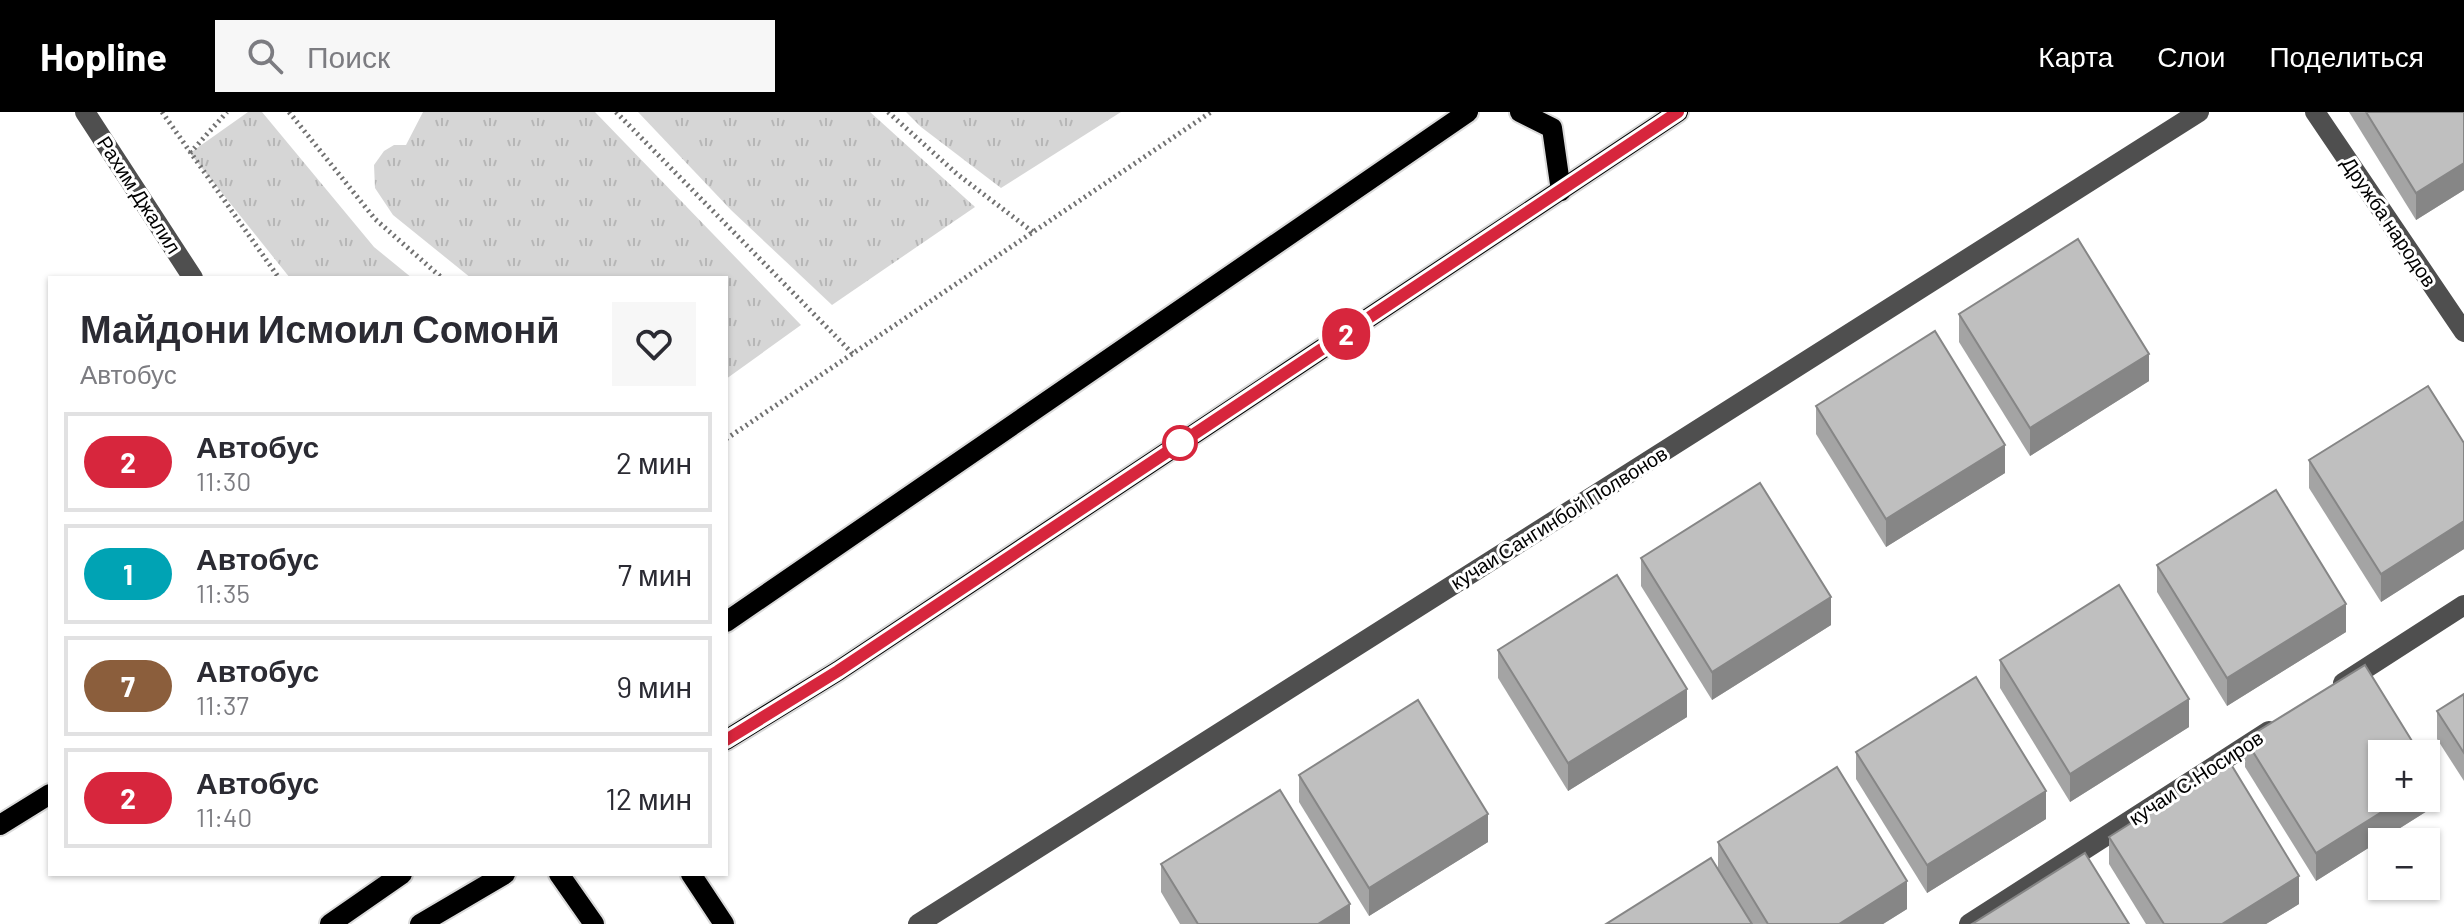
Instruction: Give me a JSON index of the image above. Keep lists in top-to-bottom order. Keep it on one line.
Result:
{"streets":{"street":["Рахим Джалил","Дружба народов","кучаи Сангинбой Полвонов","кучаи С.Носиров"]},"lines":["bus line 2"],"page":{"header":"Hopline","search":"Поиск","nav":["Карта","Слои","Поделиться"],"on_map":"2","heading":["Майдони Исмоил Сомонӣ","Автобус"],"list":[{"mark":"2","name":"Автобус","note":"11:30","value":"2 мин"},{"mark":"1","name":"Автобус","note":"11:35","value":"7 мин"},{"mark":"7","name":"Автобус","note":"11:37","value":"9 мин"},{"mark":"2","name":"Автобус","note":"11:40","value":"12 мин"}],"map_buttons":["+","−"]}}
